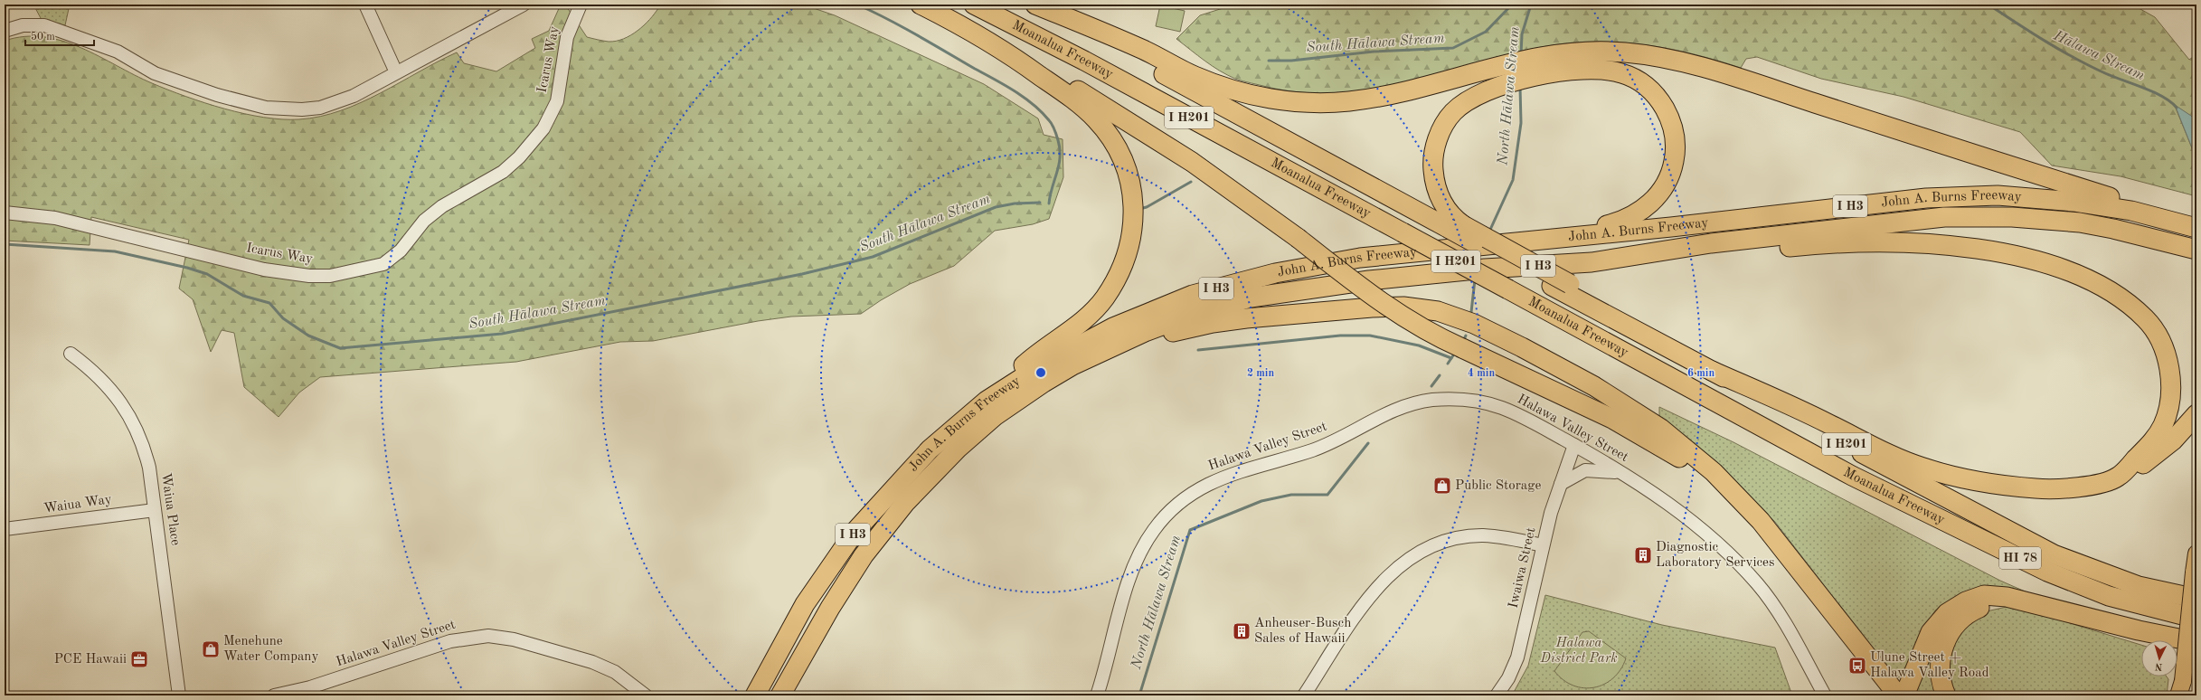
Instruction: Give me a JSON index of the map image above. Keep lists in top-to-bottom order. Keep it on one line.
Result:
{"streets":{"highway":["Moanalua Freeway","I H201","John A. Burns Freeway","I H3","HI 78"],"street":["Icarus Way","Halawa Valley Street","Waiua Way","Waiua Place","Iwaiwa Street"]},"crossings":[["Halawa Valley Street","Iwaiwa Street"],["Waiua Way","Waiua Place"]],"water":["South Hālawa Stream","Hālawa Stream","North Hālawa Stream"],"parks":["Halawa District Park"],"places":{"shop":["Public Storage","Menehune Water Company"],"building":["Diagnostic Laboratory Services","Anheuser-Busch Sales of Hawaii"],"office":["PCE Hawaii"],"bus stop":["Ulune Street + Halawa Valley Road"]},"scale_bar":"50 m","north":"bottom","rings":["2 min","4 min","6 min"]}
